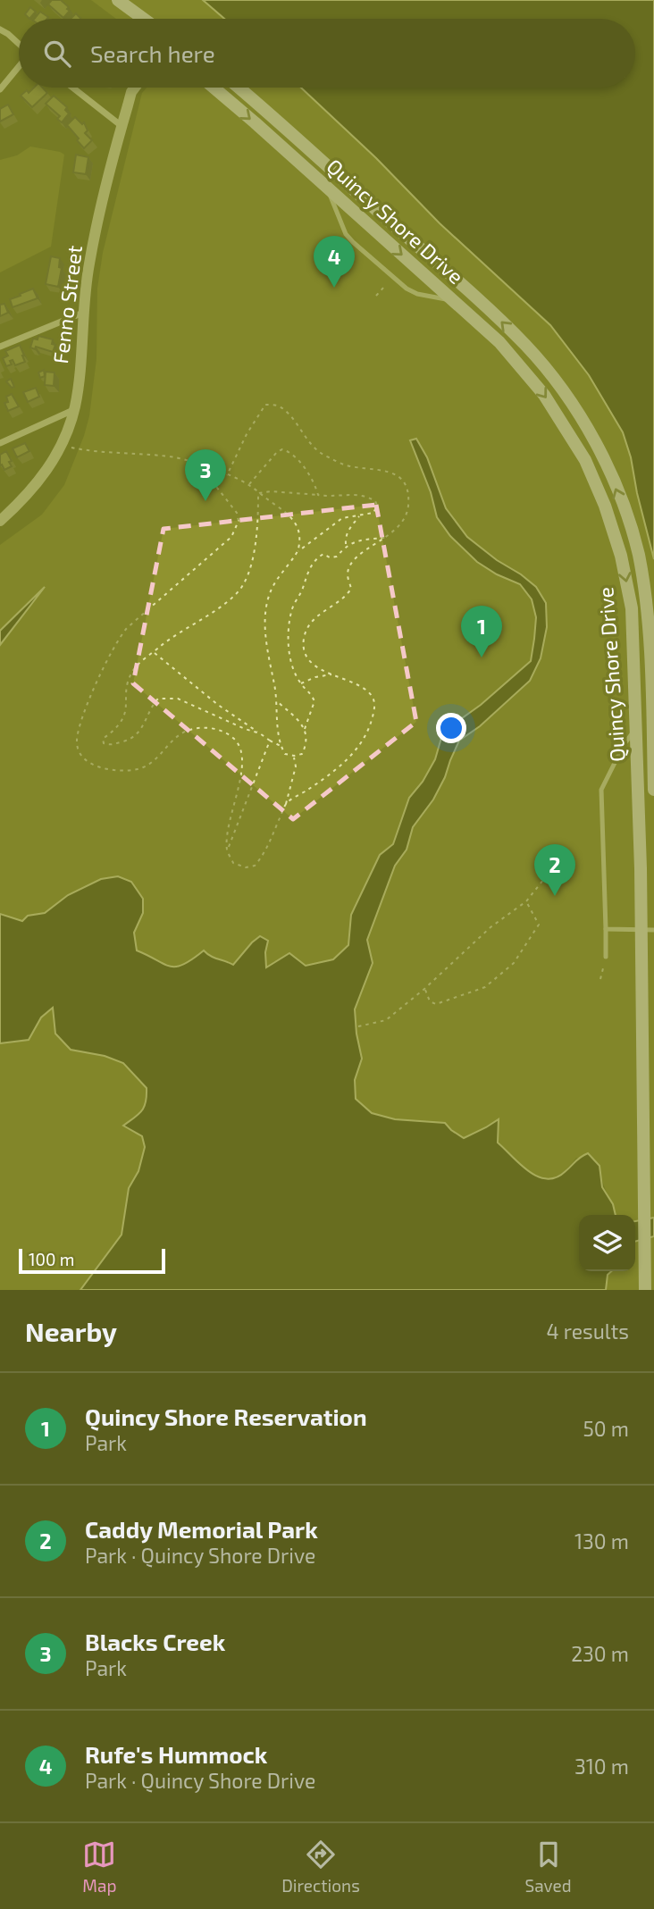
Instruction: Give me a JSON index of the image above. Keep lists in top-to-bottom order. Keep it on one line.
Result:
{"streets":{"main road":["Quincy Shore Drive"],"street":["Fenno Street"]},"scale_bar":"100 m","page":{"search":"Search here","pins":["4","3","1","2"],"scale":"100 m","heading":["Nearby","4 results"],"list":[{"mark":"1","name":"Quincy Shore Reservation","note":"Park","value":"50 m"},{"mark":"2","name":"Caddy Memorial Park","note":"Park · Quincy Shore Drive","value":"130 m"},{"mark":"3","name":"Blacks Creek","note":"Park","value":"230 m"},{"mark":"4","name":"Rufe's Hummock","note":"Park · Quincy Shore Drive","value":"310 m"}],"nav":["Map","Directions","Saved"]}}
